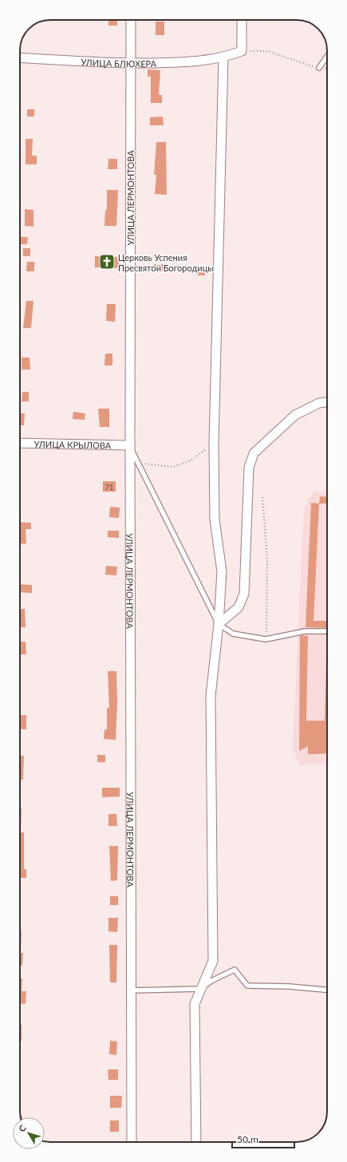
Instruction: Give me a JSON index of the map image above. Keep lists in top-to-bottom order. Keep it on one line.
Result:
{"streets":{"street":["УЛИЦА БЛЮХЕРА","УЛИЦА ЛЕРМОНТОВА","УЛИЦА КРЫЛОВА"]},"crossings":[["УЛИЦА БЛЮХЕРА","УЛИЦА ЛЕРМОНТОВА"],["УЛИЦА ЛЕРМОНТОВА","УЛИЦА КРЫЛОВА"]],"places":{"church":["Церковь Успения Пресвятой Богородицы"]},"house_numbers":["71"],"scale_bar":"50 m","north":"top left"}
